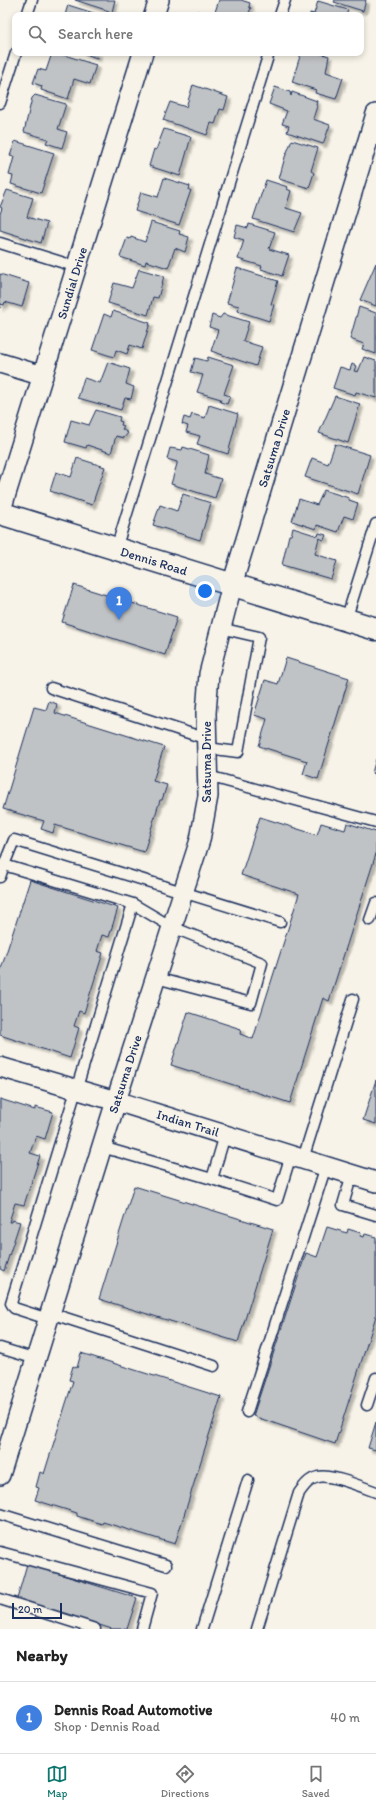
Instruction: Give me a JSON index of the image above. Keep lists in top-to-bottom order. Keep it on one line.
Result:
{"streets":{"street":["Sundial Drive","Satsuma Drive","Dennis Road","Indian Trail"]},"crossings":[["Sundial Drive","Dennis Road"],["Satsuma Drive","Dennis Road"],["Satsuma Drive","Indian Trail"]],"scale_bar":"20 m","page":{"search":"Search here","pins":"1","scale":"20 m","heading":"Nearby","list":[{"mark":"1","name":"Dennis Road Automotive","note":"Shop · Dennis Road","value":"40 m"}],"nav":["Map","Directions","Saved"]}}
